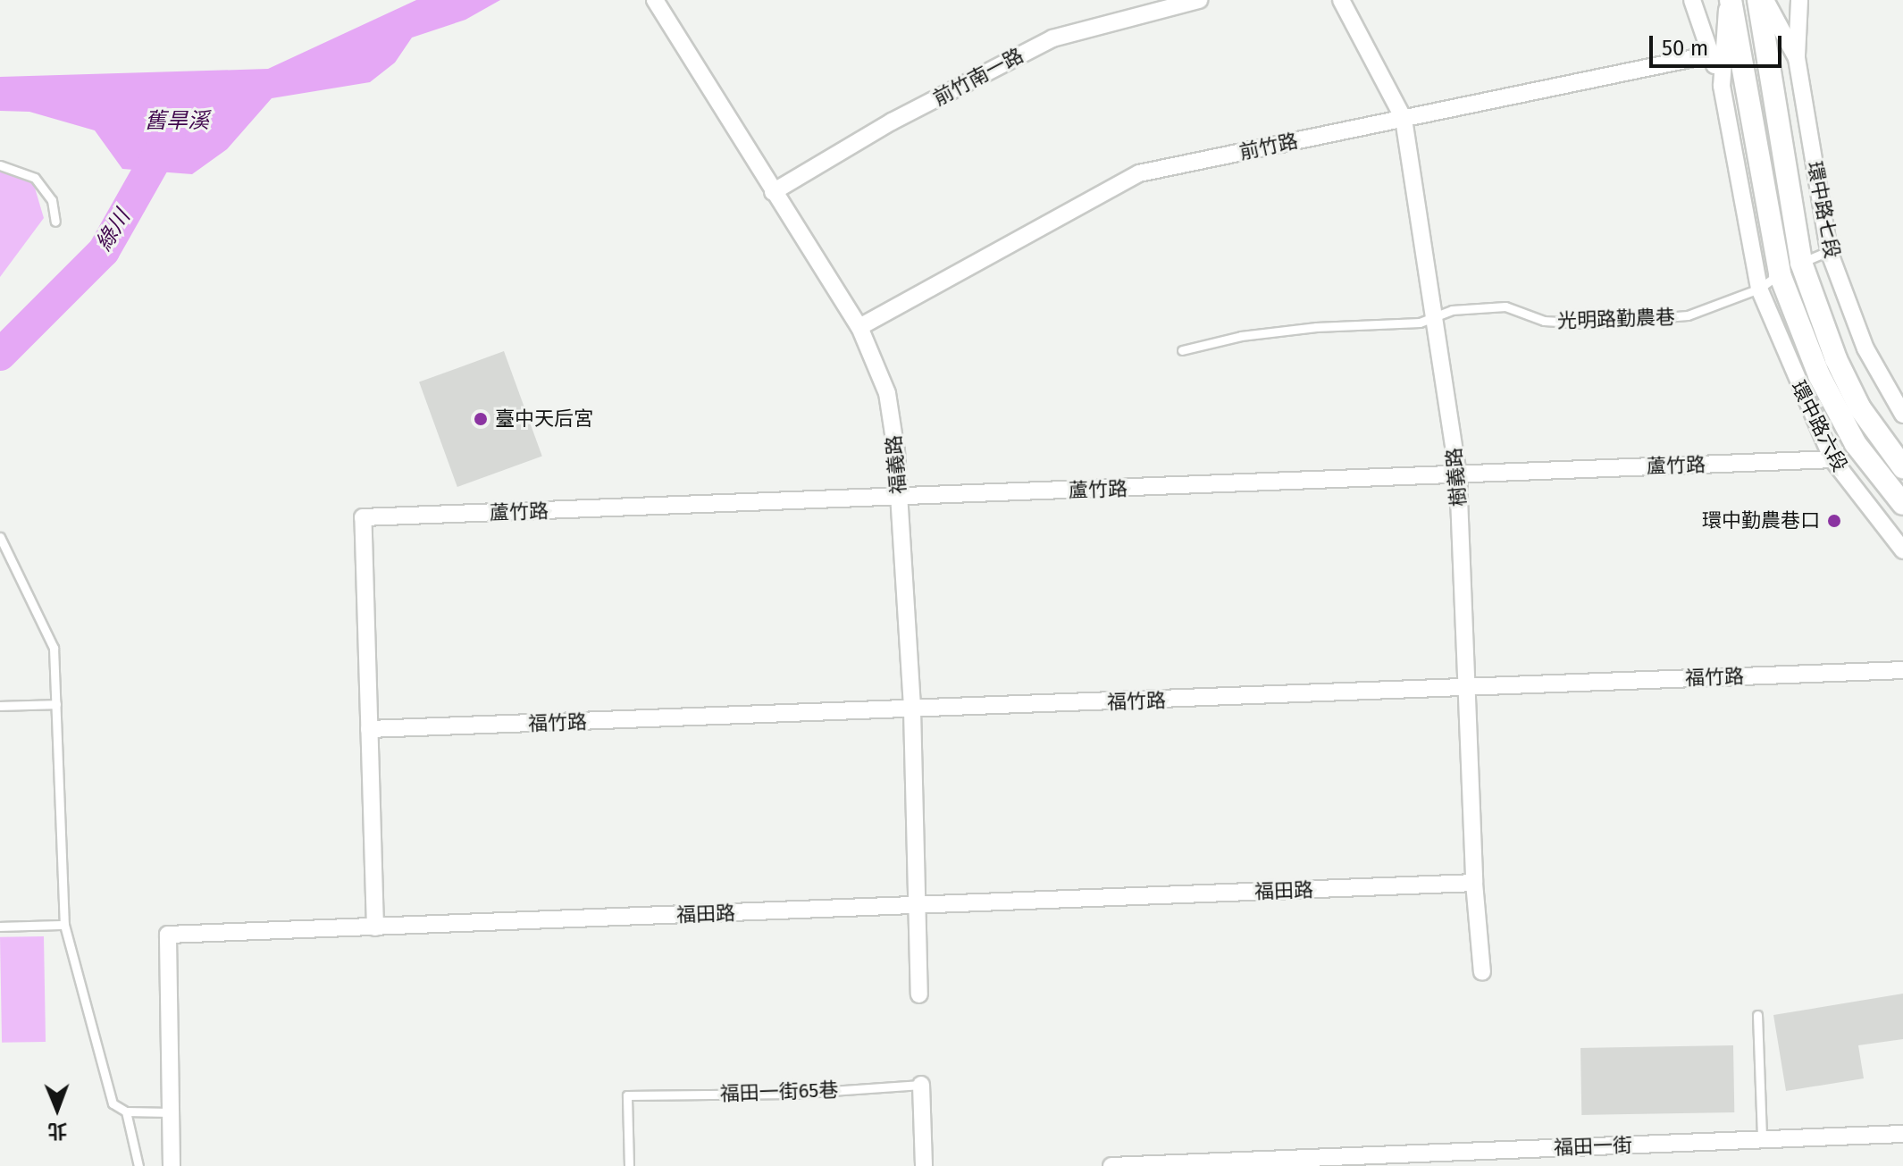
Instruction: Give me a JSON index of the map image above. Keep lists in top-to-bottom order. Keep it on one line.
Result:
{"streets":{"street":["前竹南一路","前竹路","環中路七段","環中路六段","福義路","蘆竹路","樹義路","福竹路","福田路","福田一街65巷","福田一街"],"lane":["光明路勤農巷"]},"crossings":[["前竹南一路","福義路"],["前竹路","福義路"],["前竹路","樹義路"],["環中路七段","光明路勤農巷"],["光明路勤農巷","環中路六段"],["光明路勤農巷","樹義路"],["環中路六段","蘆竹路"],["福義路","蘆竹路"],["福義路","福竹路"],["福義路","福田路"],["蘆竹路","樹義路"],["蘆竹路","福竹路"],["樹義路","福竹路"],["樹義路","福田路"]],"water":["舊旱溪","綠川"],"places":["臺中天后宮","環中勤農巷口"],"scale_bar":"50 m","north":"bottom"}
